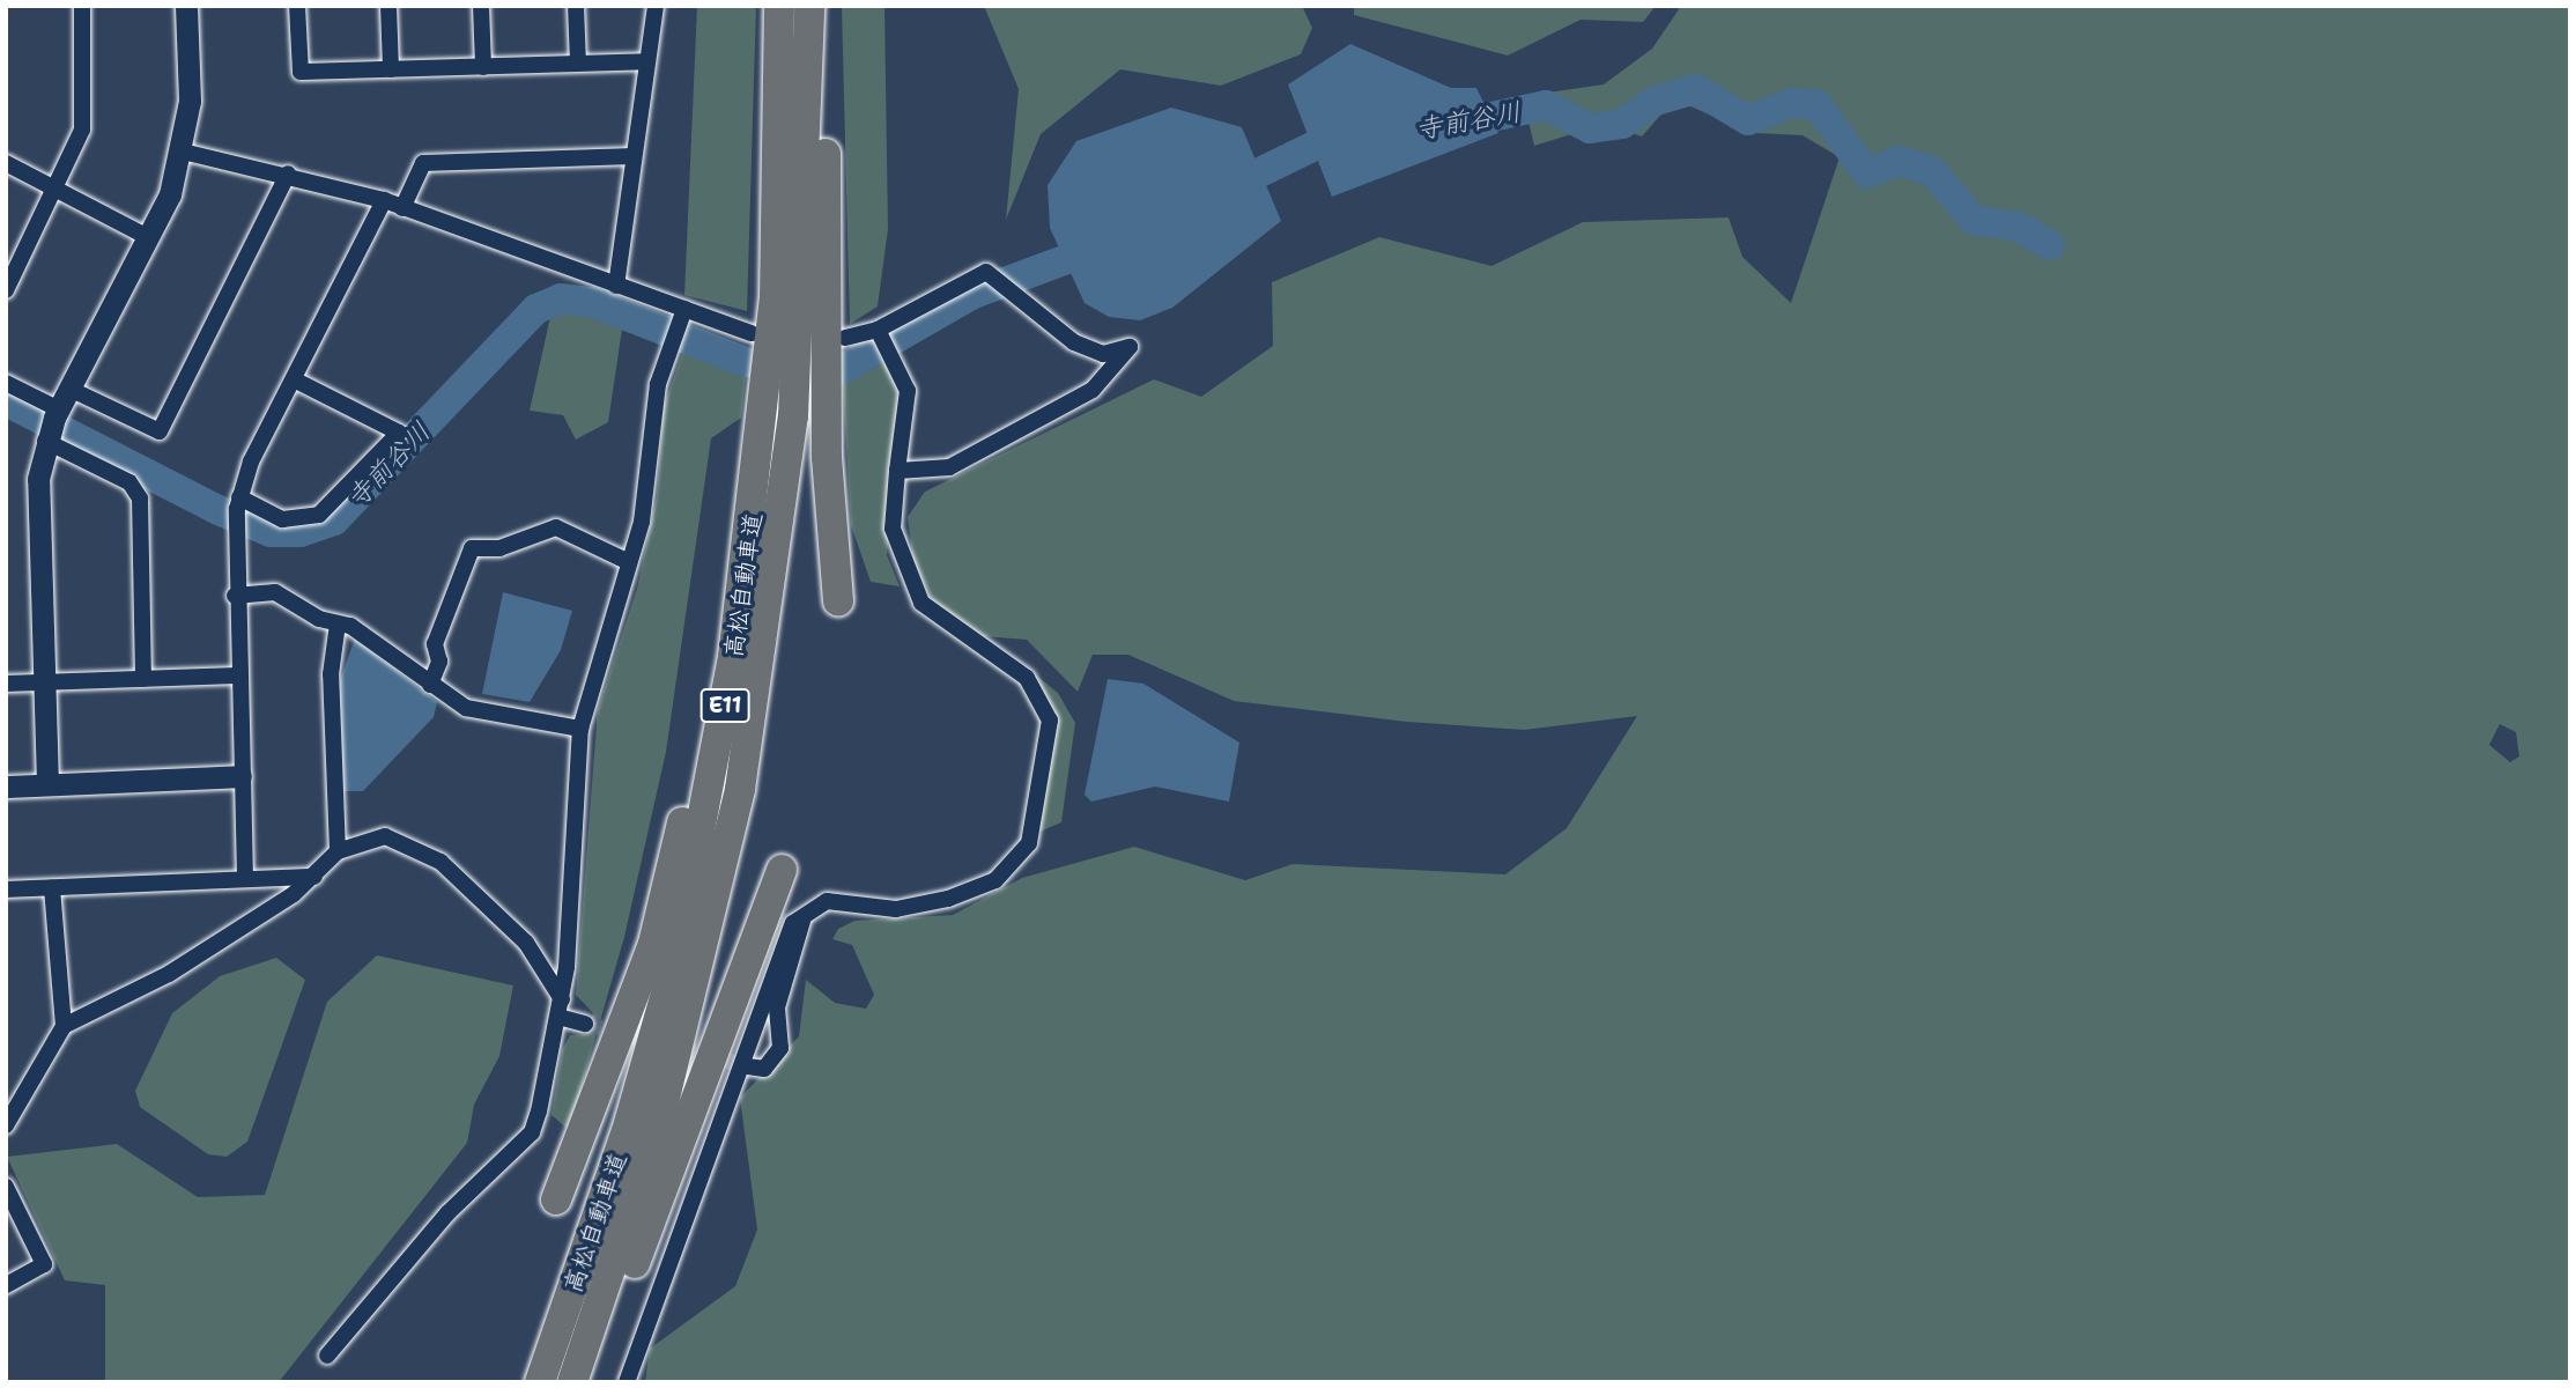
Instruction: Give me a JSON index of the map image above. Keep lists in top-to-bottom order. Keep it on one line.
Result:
{"streets":{"highway":["高松自動車道","E11"]},"water":["寺前谷川"]}
